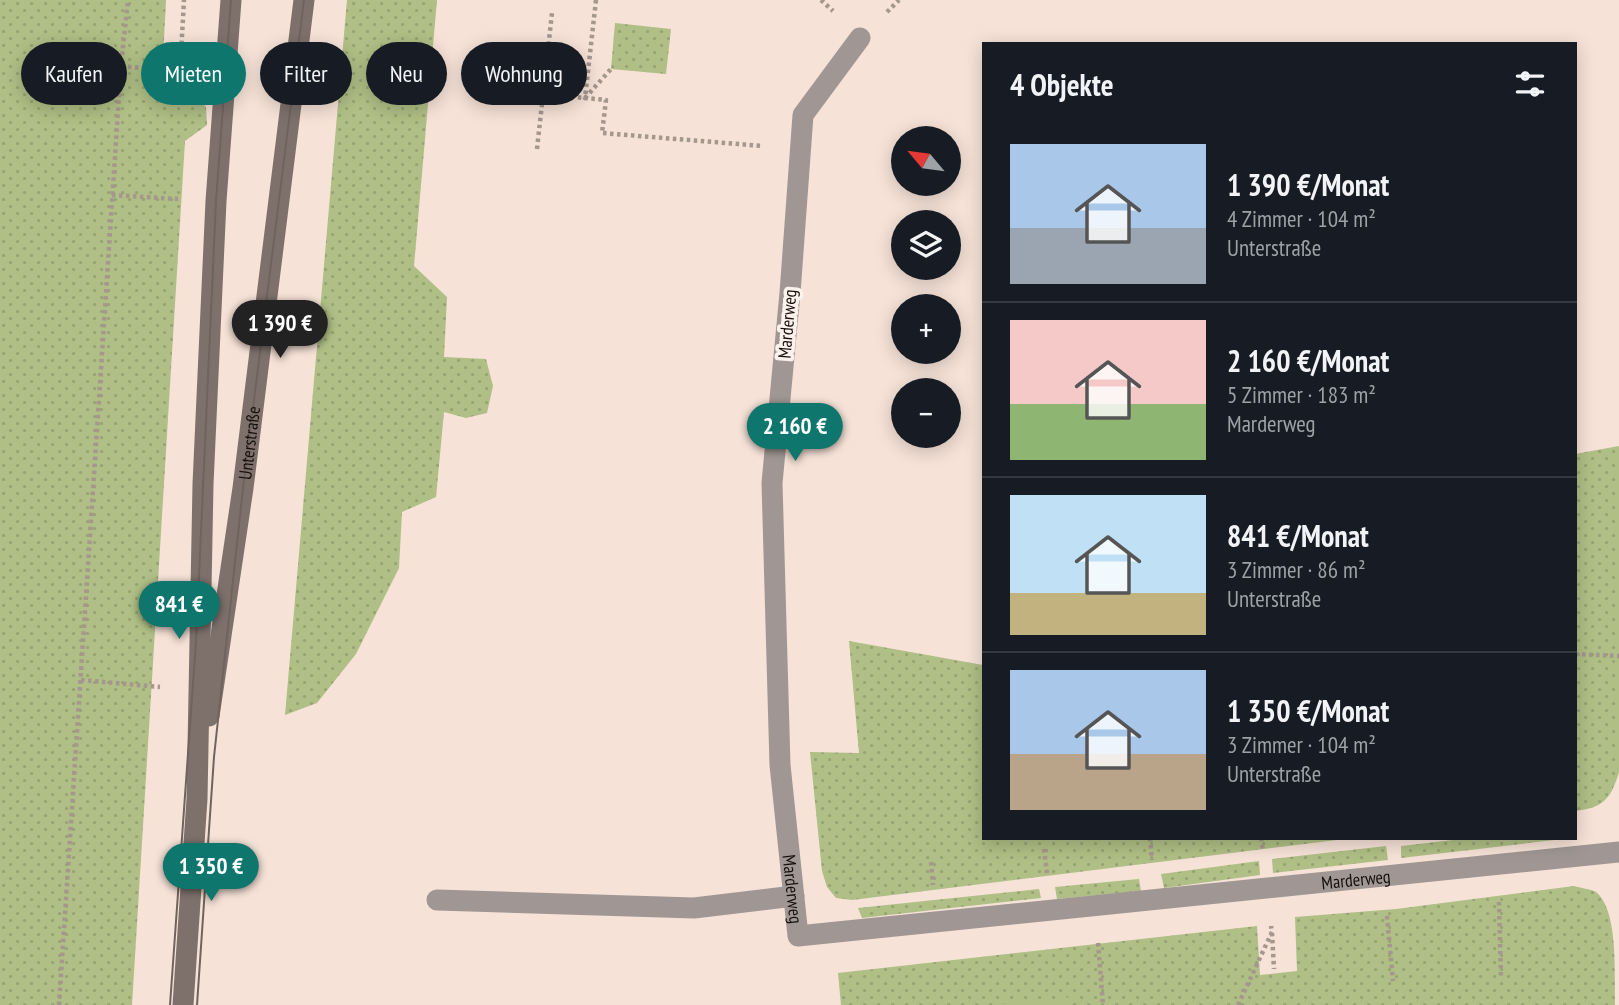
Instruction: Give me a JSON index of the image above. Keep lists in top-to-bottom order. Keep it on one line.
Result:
{"streets":{"main road":["Unterstraße"],"street":["Marderweg"]},"north":"top left","page":{"chip":["Kaufen","Mieten","Filter","Neu","Wohnung"],"heading":"4 Objekte","map_buttons":["+","−"],"list":[{"name":"1 390 €/Monat","note":"4 Zimmer · 104 m² · Unterstraße"},{"name":"2 160 €/Monat","note":"5 Zimmer · 183 m² · Marderweg"},{"name":"841 €/Monat","note":"3 Zimmer · 86 m² · Unterstraße"},{"name":"1 350 €/Monat","note":"3 Zimmer · 104 m² · Unterstraße"}],"price":["1 390 €","2 160 €","841 €","1 350 €"]}}
